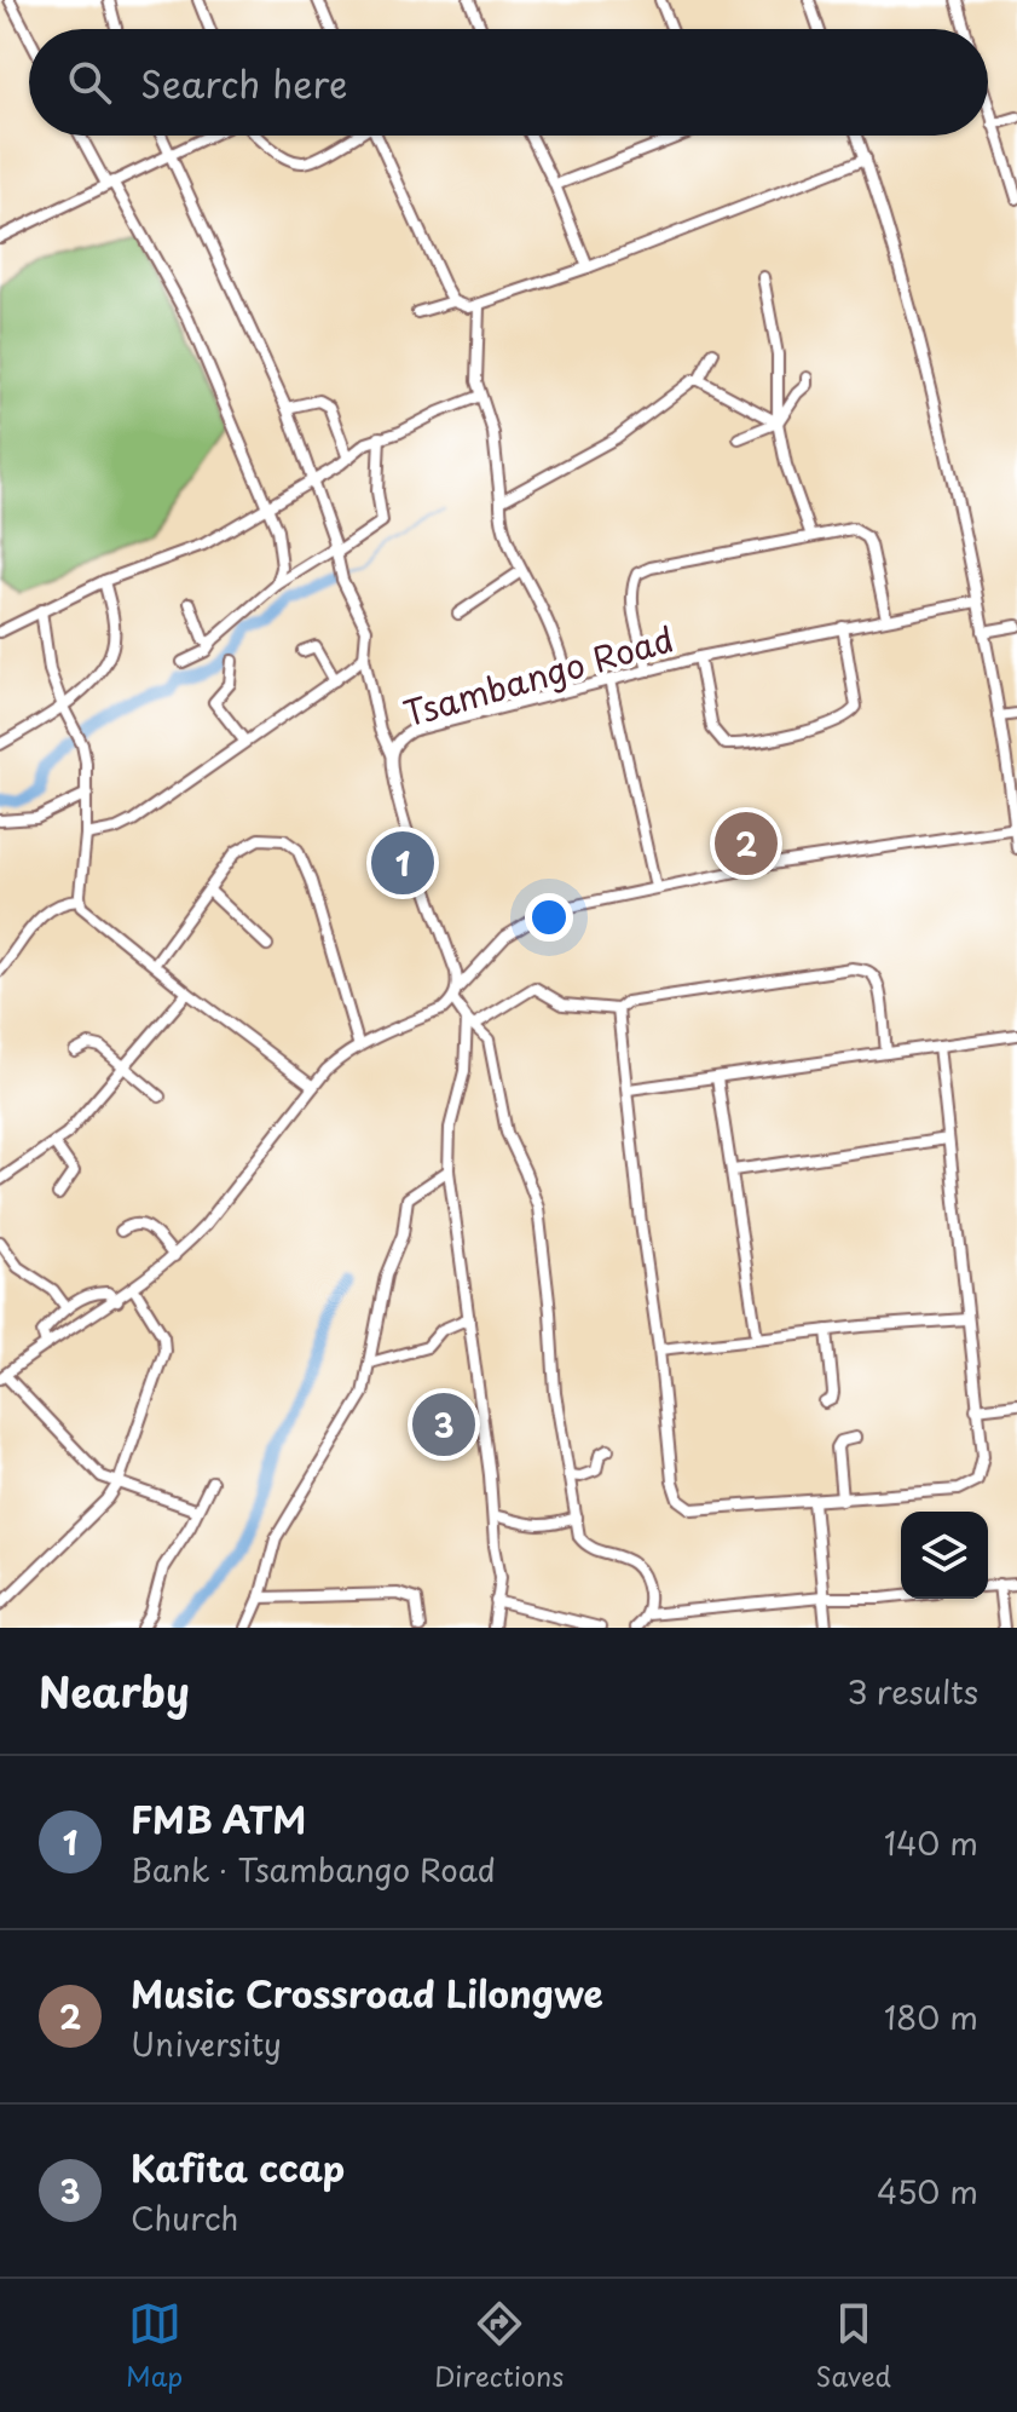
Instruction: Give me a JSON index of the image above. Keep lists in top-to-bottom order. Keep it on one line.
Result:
{"streets":{"street":["Tsambango Road"]},"page":{"search":"Search here","pins":["2","1","3"],"heading":["Nearby","3 results"],"list":[{"mark":"1","name":"FMB ATM","note":"Bank · Tsambango Road","value":"140 m"},{"mark":"2","name":"Music Crossroad Lilongwe","note":"University","value":"180 m"},{"mark":"3","name":"Kafita ccap","note":"Church","value":"450 m"}],"nav":["Map","Directions","Saved"]}}
